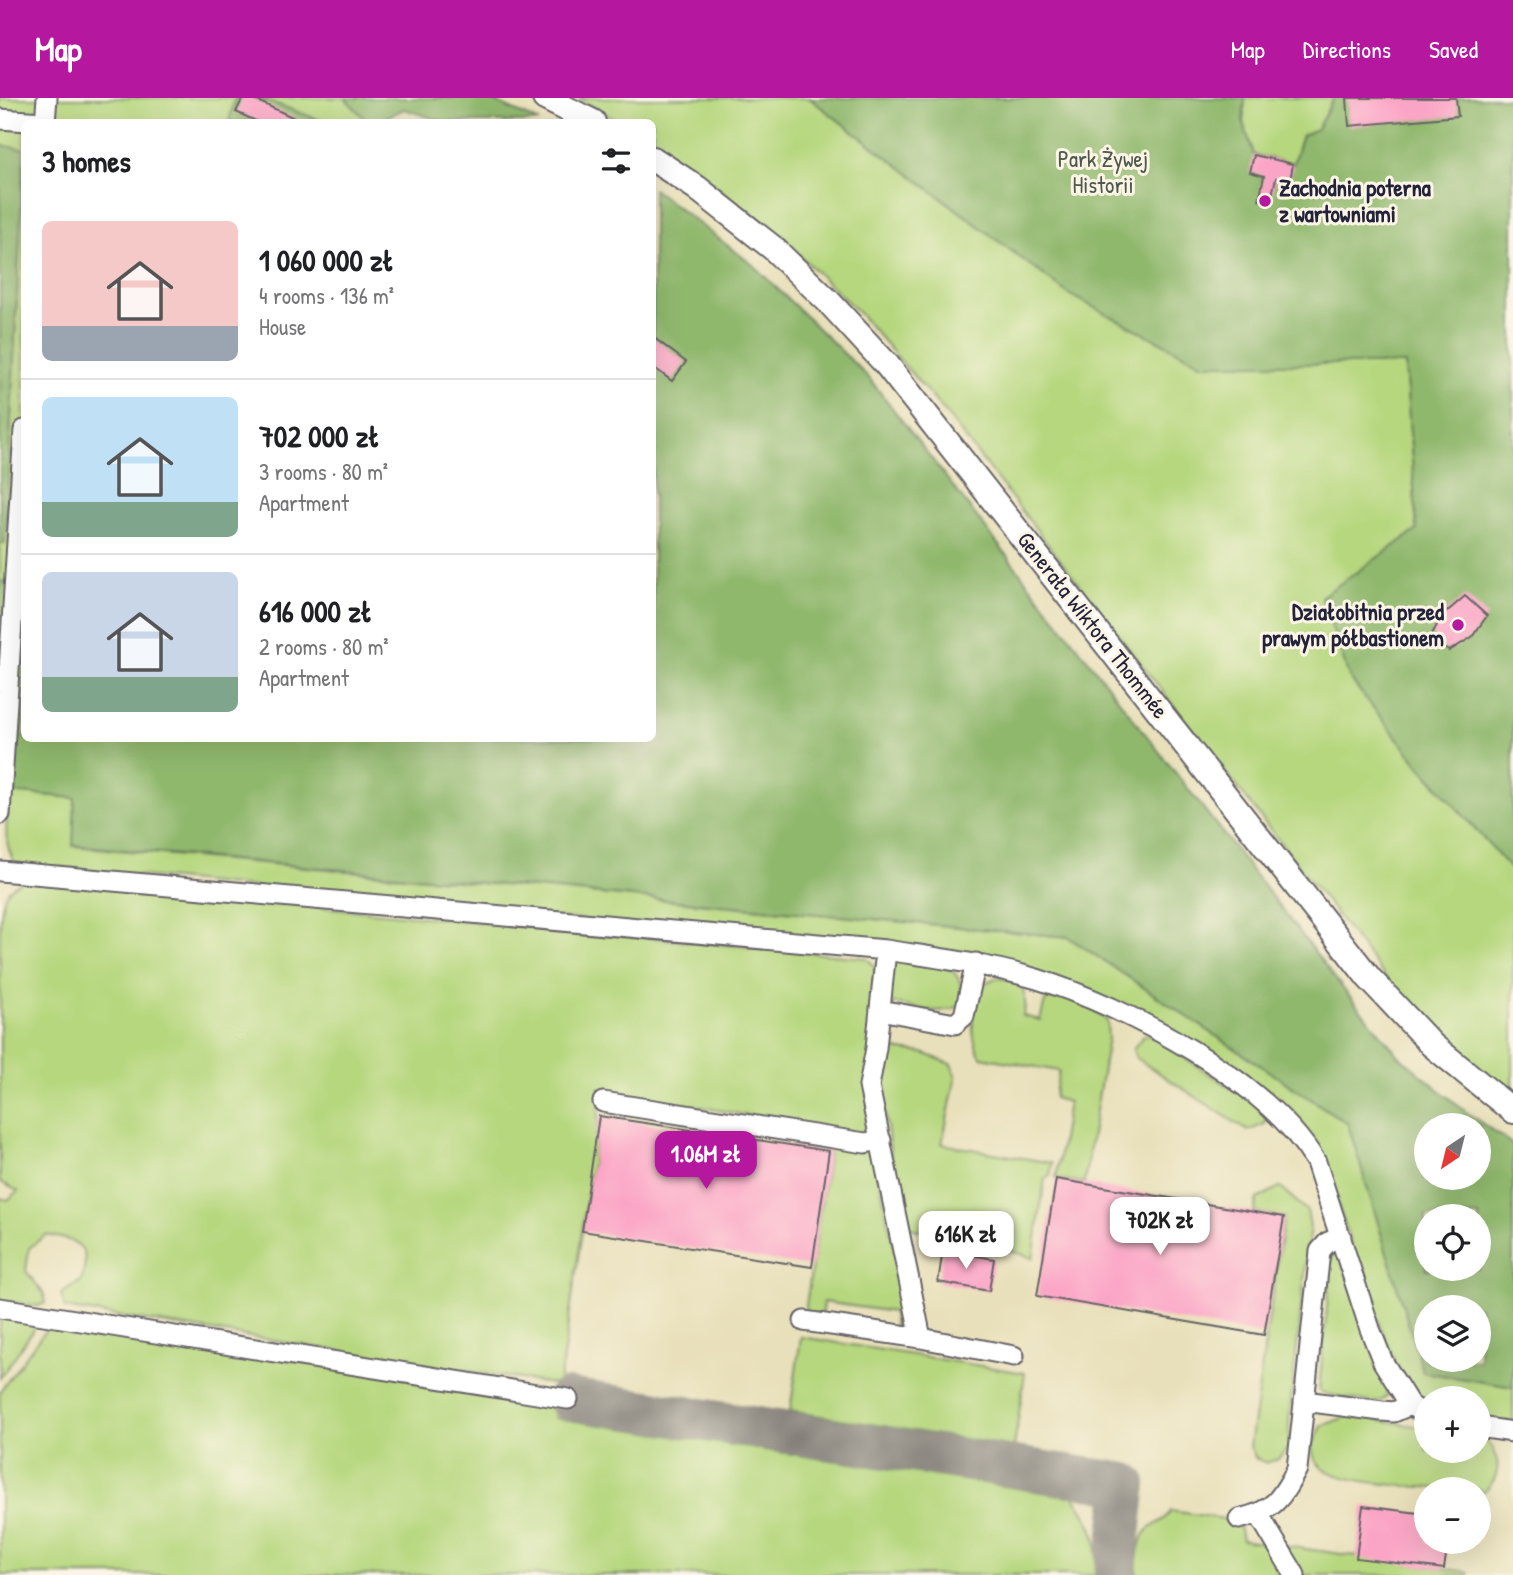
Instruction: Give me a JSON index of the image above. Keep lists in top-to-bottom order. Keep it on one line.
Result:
{"streets":{"main road":["Generała Wiktora Thommée"]},"parks":["Park Żywej Historii"],"places":["Zachodnia poterna z wartowniami","Działobitnia przed prawym półbastionem"],"north":"bottom left","page":{"header":"Map","nav":["Map","Directions","Saved"],"heading":"3 homes","list":[{"name":"1 060 000 zł","note":"4 rooms · 136 m² · House"},{"name":"702 000 zł","note":"3 rooms · 80 m² · Apartment"},{"name":"616 000 zł","note":"2 rooms · 80 m² · Apartment"}],"map_buttons":["+","−"],"price":["1.06M zł","702K zł","616K zł"]}}
